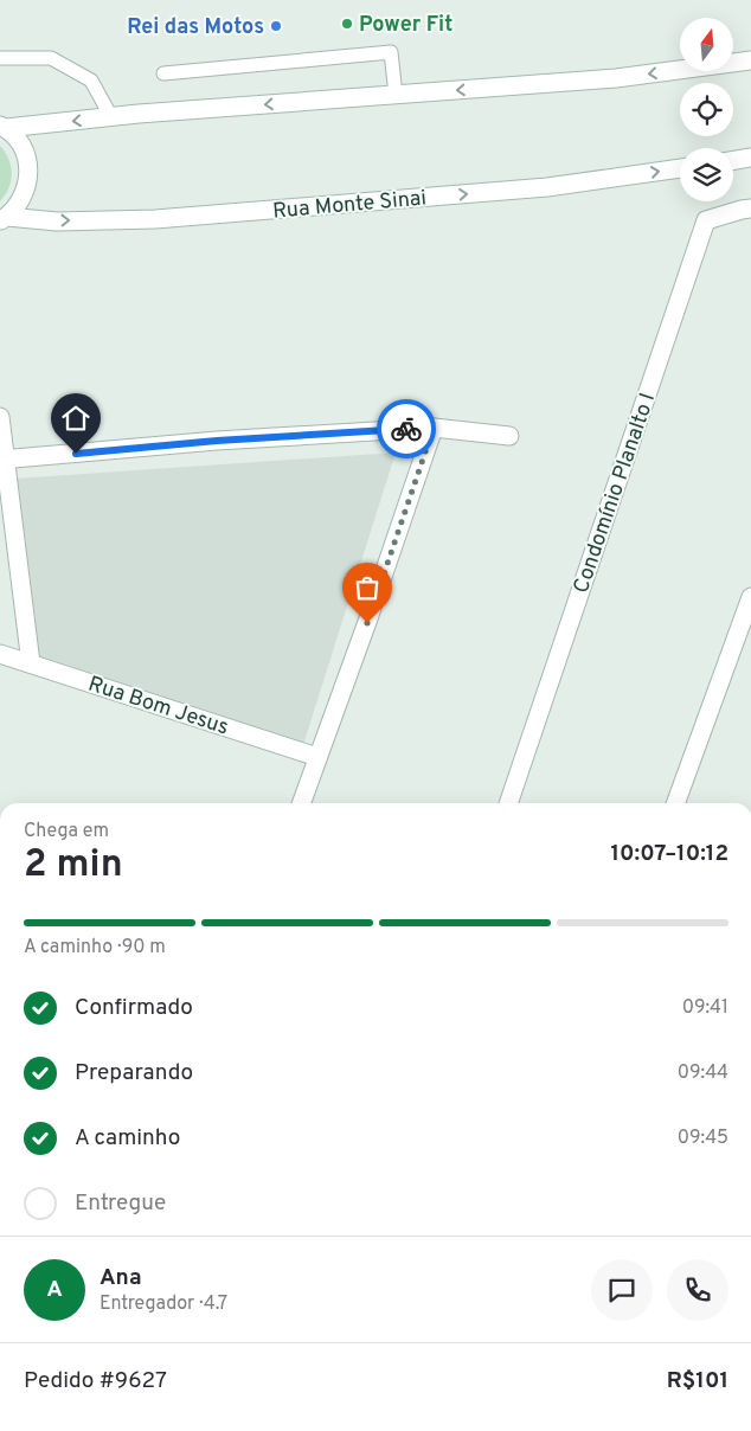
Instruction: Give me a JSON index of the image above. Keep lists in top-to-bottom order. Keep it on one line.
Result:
{"streets":{"street":["Rua Monte Sinai","Condomínio Planalto I","Rua Bom Jesus"]},"places":["Power Fit","Rei das Motos"],"north":"top","page":{"heading":["2 min","Chega em","10:07–10:12"],"panel":["Ana","Entregador · 4.7","Pedido #9627","R$101"],"bar":"A caminho · 90 m","list":[["Confirmado","09:41"],["Preparando","09:44"],["A caminho","09:45"],"Entregue"],"round":"A"}}
